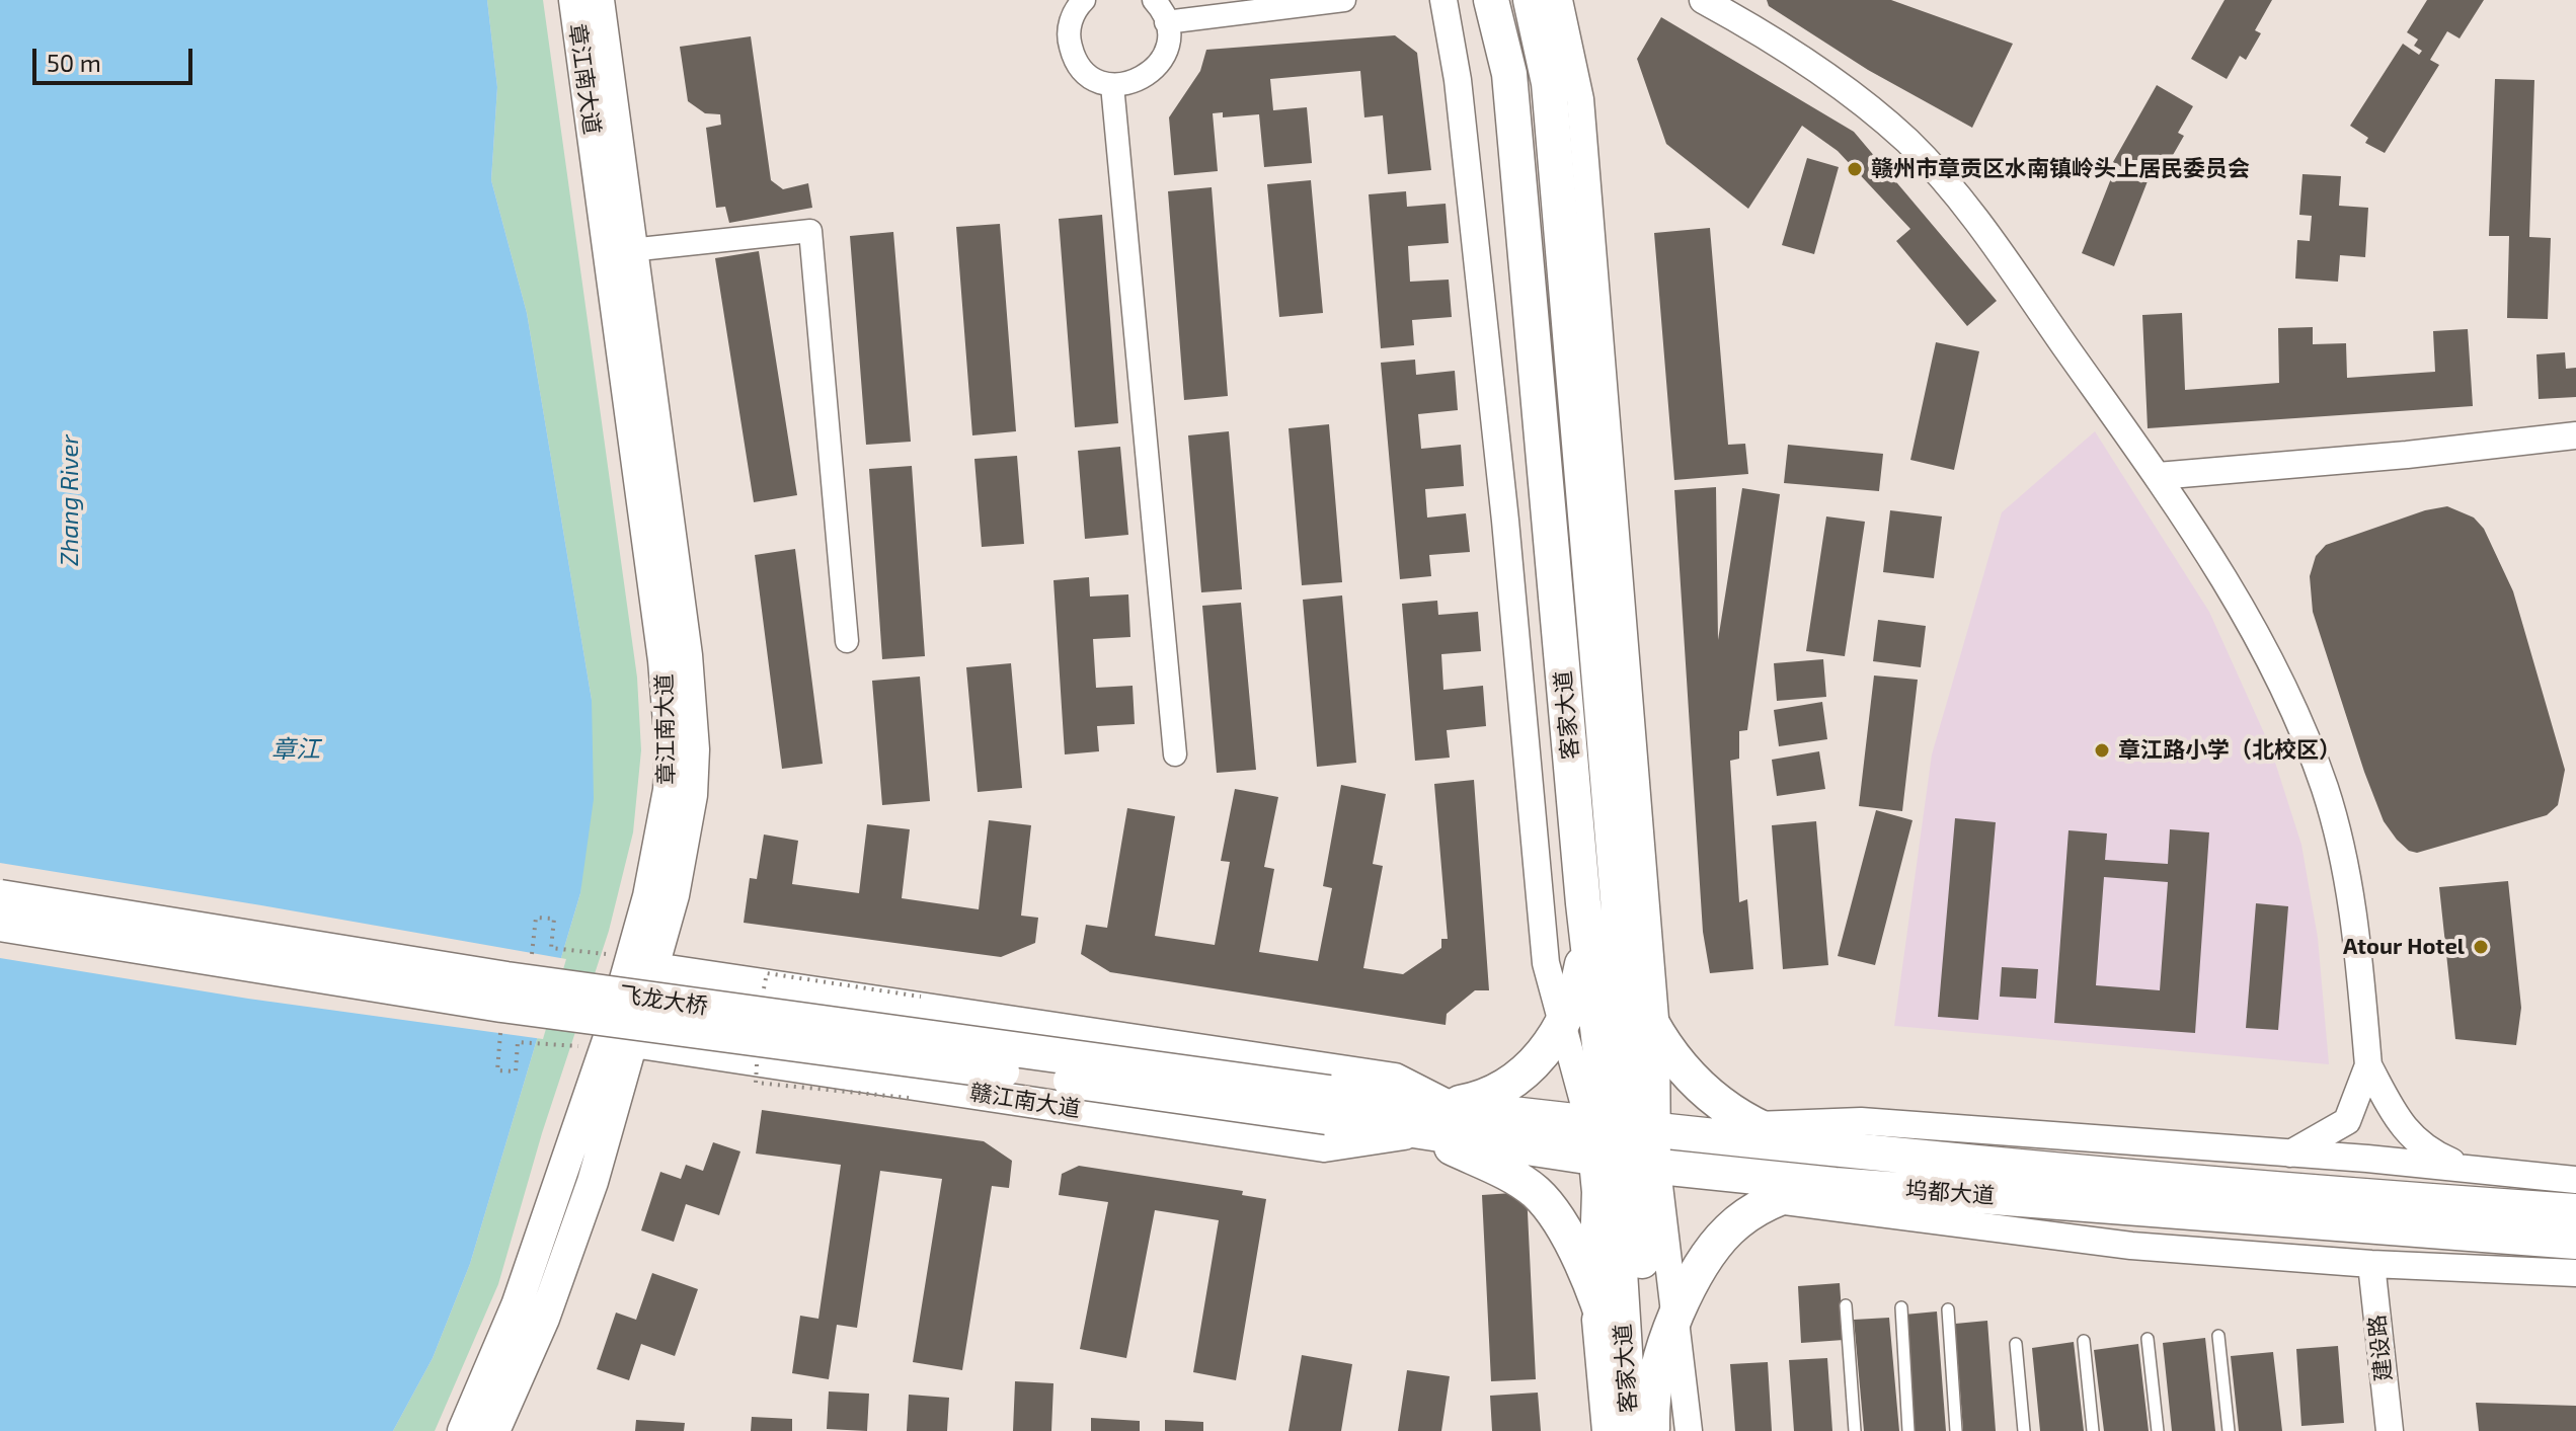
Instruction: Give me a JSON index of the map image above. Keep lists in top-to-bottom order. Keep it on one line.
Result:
{"streets":{"main road":["章江南大道","客家大道","飞龙大桥","赣江南大道","坞都大道"],"street":["建设路"]},"crossings":[["章江南大道","赣江南大道"],["客家大道","坞都大道"],["飞龙大桥","坞都大道"],["赣江南大道","坞都大道"]],"water":["Zhang River","章江"],"places":["赣州市章贡区水南镇岭头上居民委员会","章江路小学（北校区）","Atour Hotel"],"scale_bar":"50 m"}
